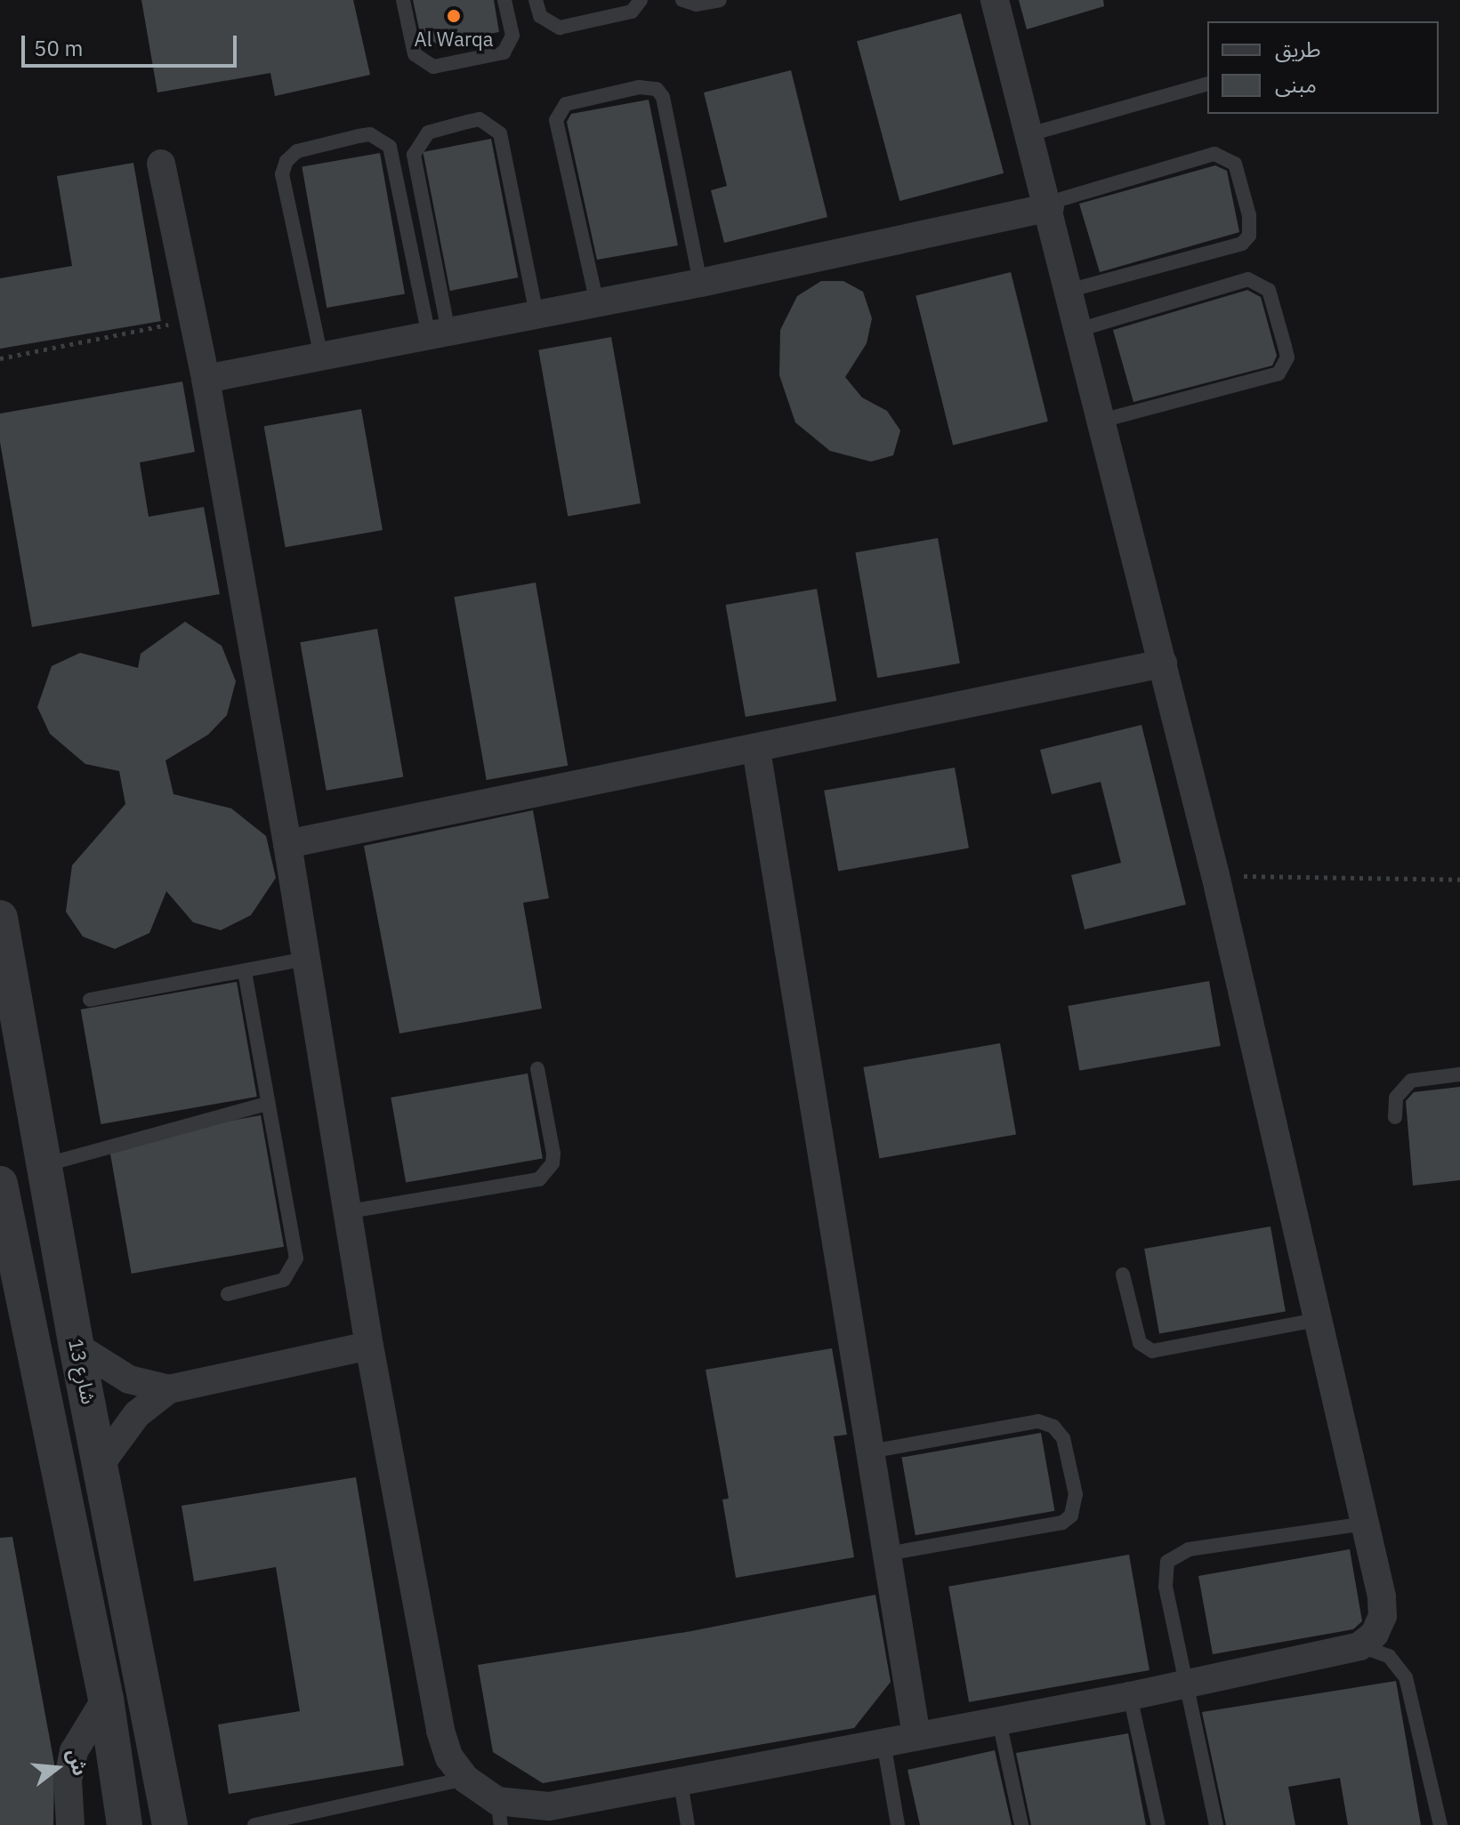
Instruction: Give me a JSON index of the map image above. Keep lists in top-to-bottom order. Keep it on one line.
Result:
{"streets":{"street":["شارع 13"]},"places":["Al Warqa"],"legend":["طريق","مبنى"],"scale_bar":"50 m","north":"right"}
